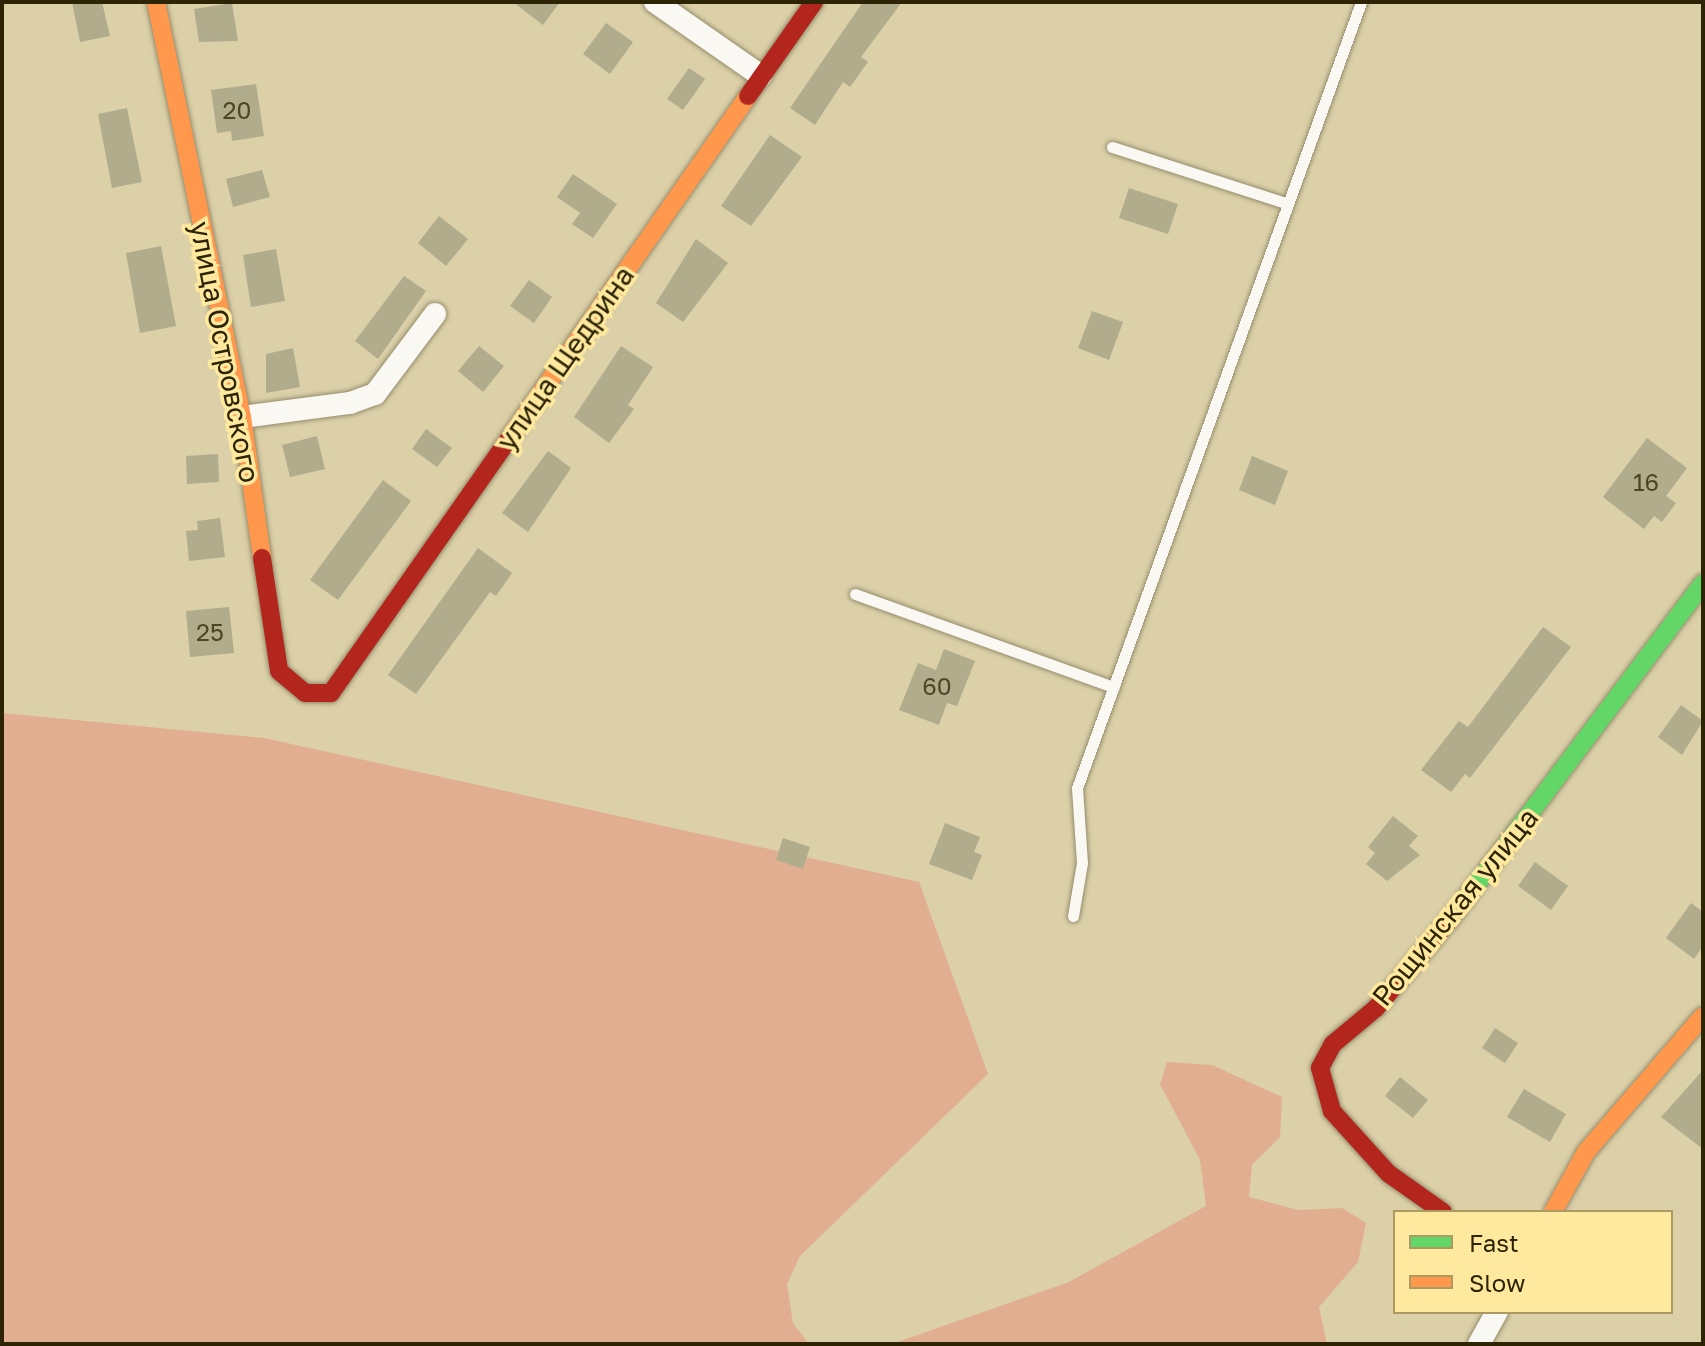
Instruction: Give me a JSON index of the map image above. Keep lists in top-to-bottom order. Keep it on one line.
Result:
{"streets":{"street":["улица Островского","улица Щедрина","Рощинская улица"]},"crossings":[["улица Островского","улица Щедрина"]],"house_numbers":["20","16","25","60"],"legend":["Fast","Slow"]}
